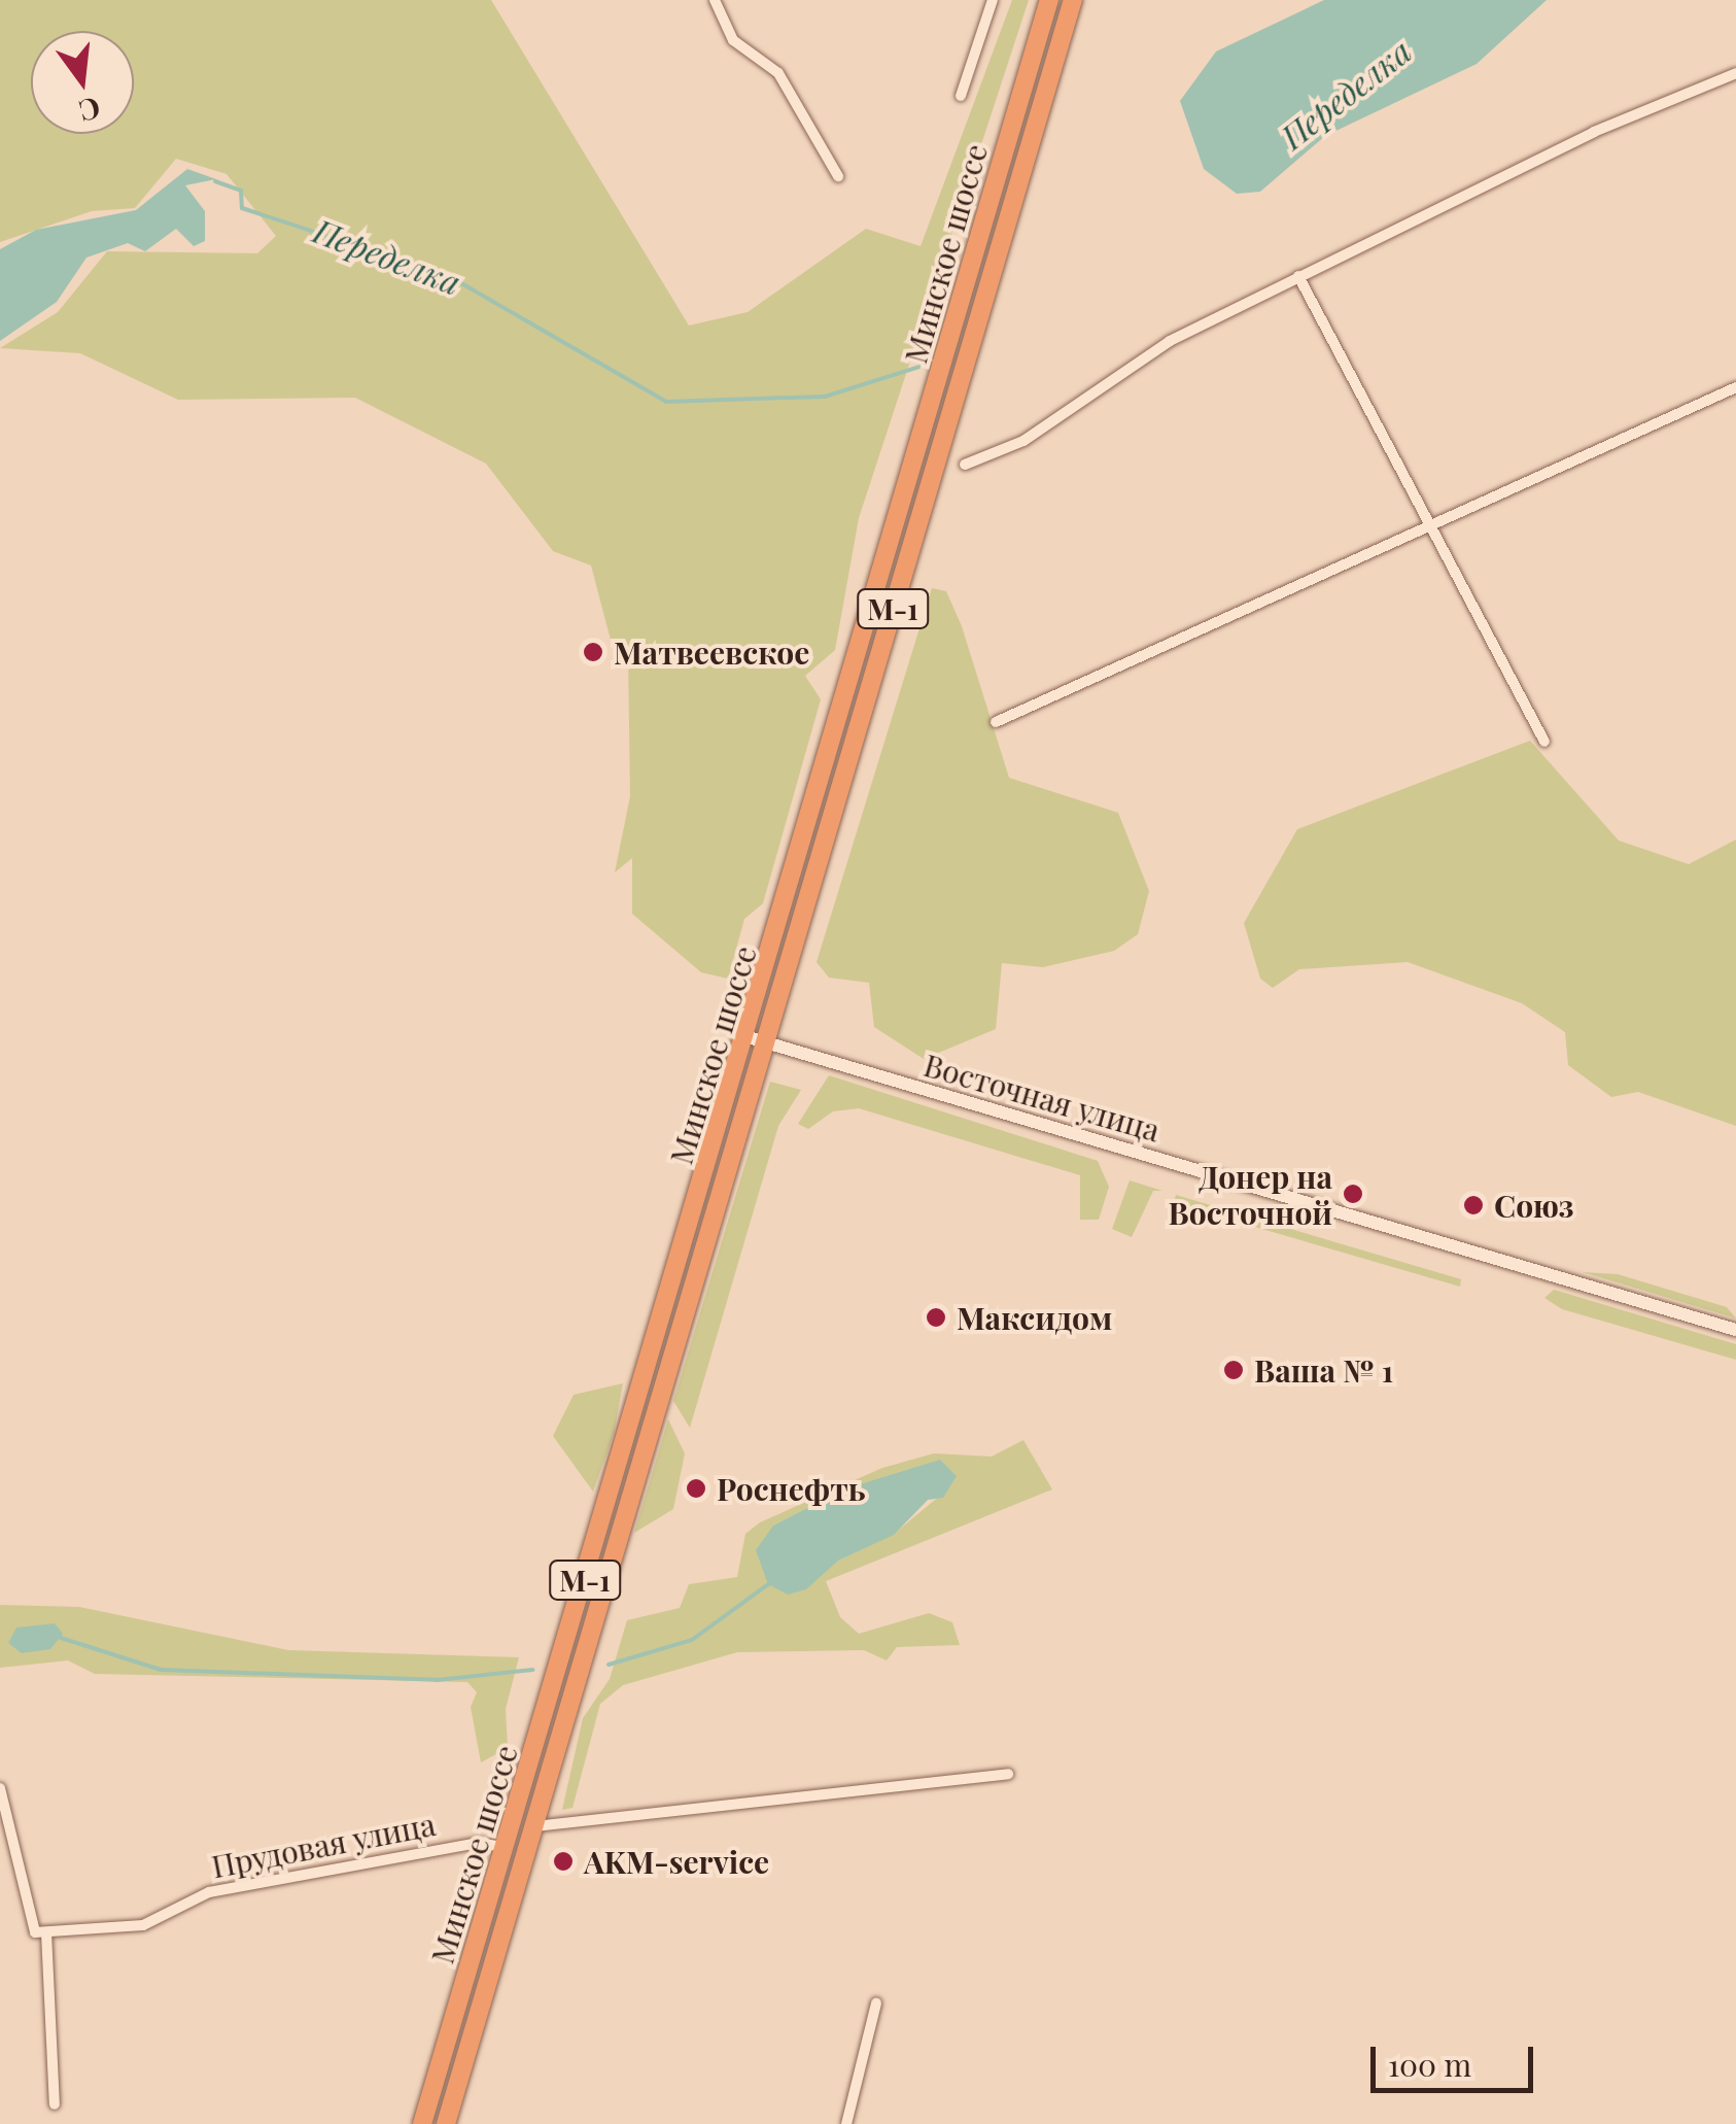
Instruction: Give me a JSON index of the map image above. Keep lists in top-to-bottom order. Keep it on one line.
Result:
{"streets":{"highway":["Минское шоссе","М-1"],"street":["Восточная улица","Прудовая улица"]},"crossings":[["Минское шоссе","Восточная улица"],["Минское шоссе","Прудовая улица"]],"water":["Переделка"],"places":["Матвеевское","Донер на Восточной","Союз","Максидом","Ваша № 1","Роснефть","AKM-service"],"scale_bar":"100 m","north":"bottom"}
